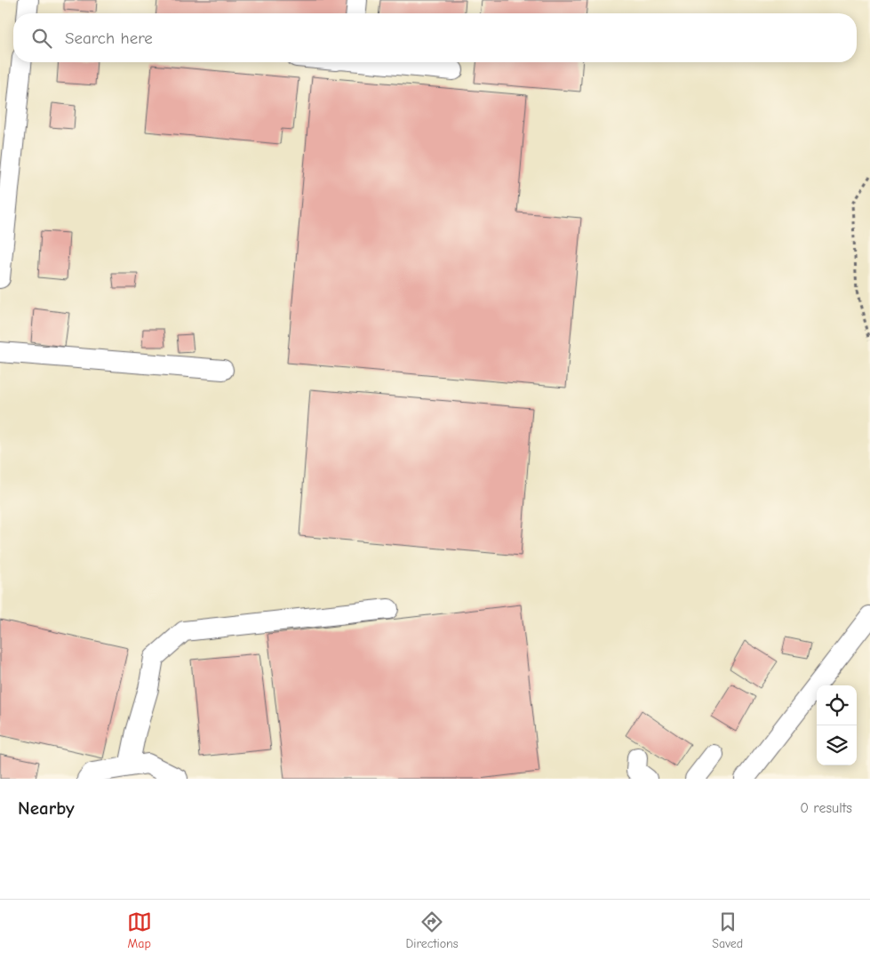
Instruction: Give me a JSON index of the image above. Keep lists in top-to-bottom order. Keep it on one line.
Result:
{"page":{"search":"Search here","heading":["Nearby","0 results"],"nav":["Map","Directions","Saved"]}}
